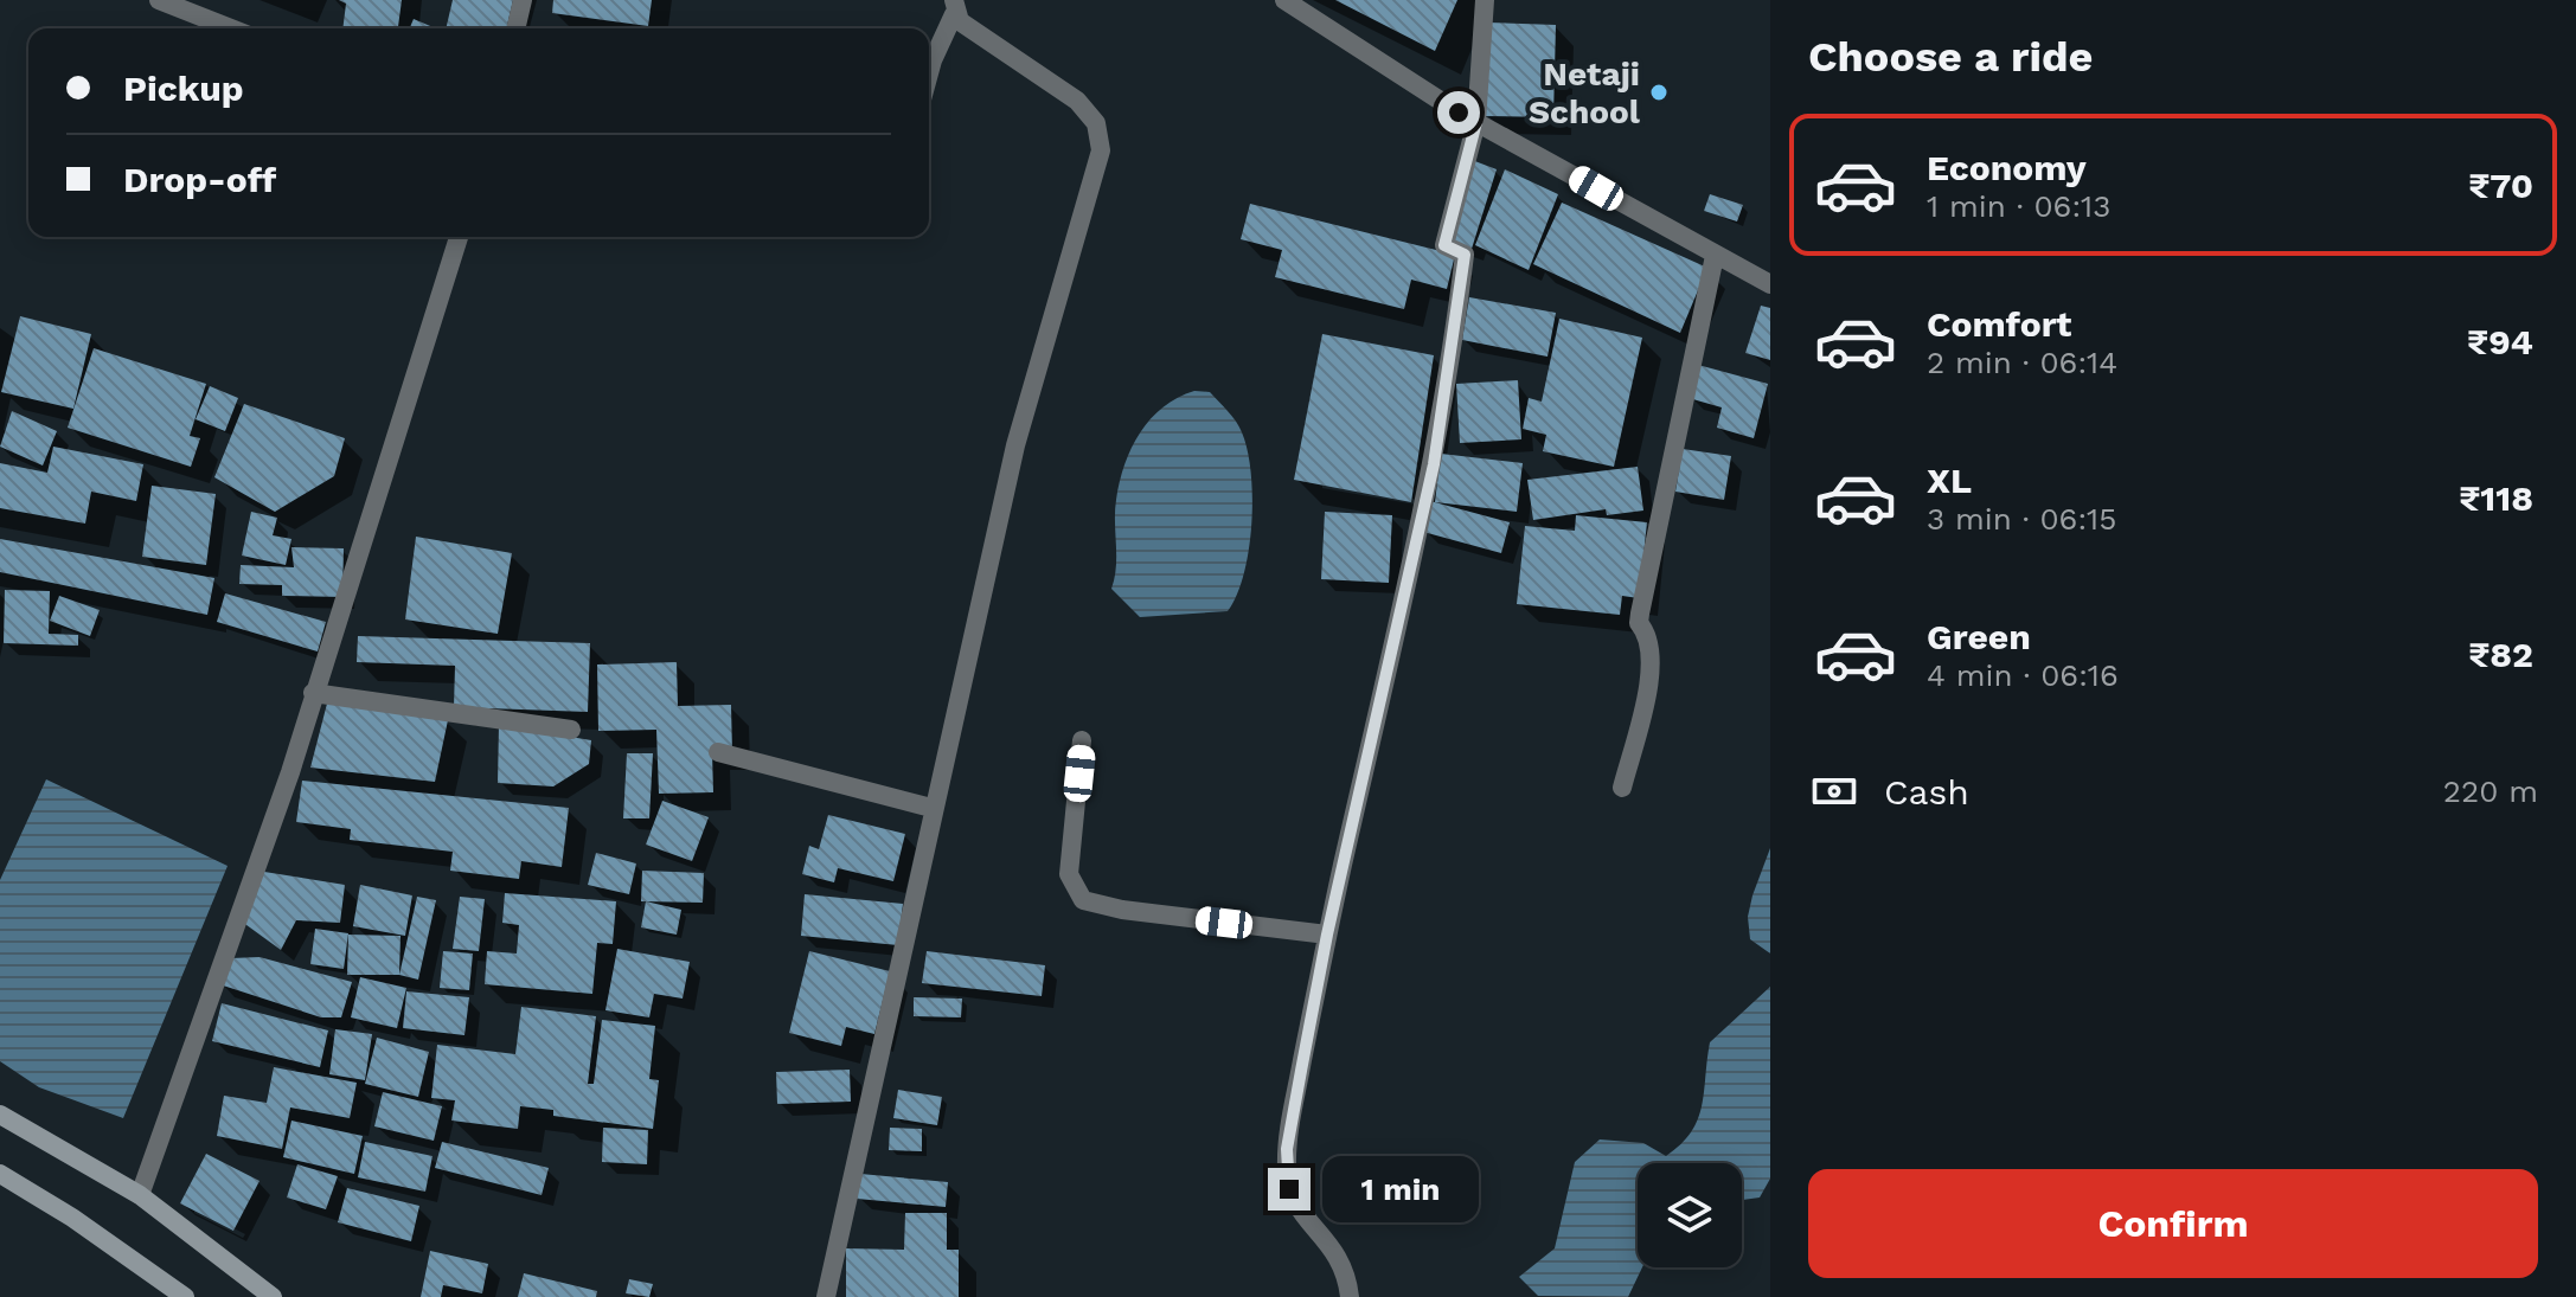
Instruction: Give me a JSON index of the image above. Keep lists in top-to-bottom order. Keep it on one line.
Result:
{"places":["Netaji School"],"page":{"heading":"Choose a ride","banner":["Pickup","Drop-off"],"list":[{"name":"Economy","note":"1 min · 06:13","value":"₹70"},{"name":"Comfort","note":"2 min · 06:14","value":"₹94"},{"name":"XL","note":"3 min · 06:15","value":"₹118"},{"name":"Green","note":"4 min · 06:16","value":"₹82"}],"pay":["Cash","220 m"],"buttons":"Confirm","bubble":"1 min"}}
